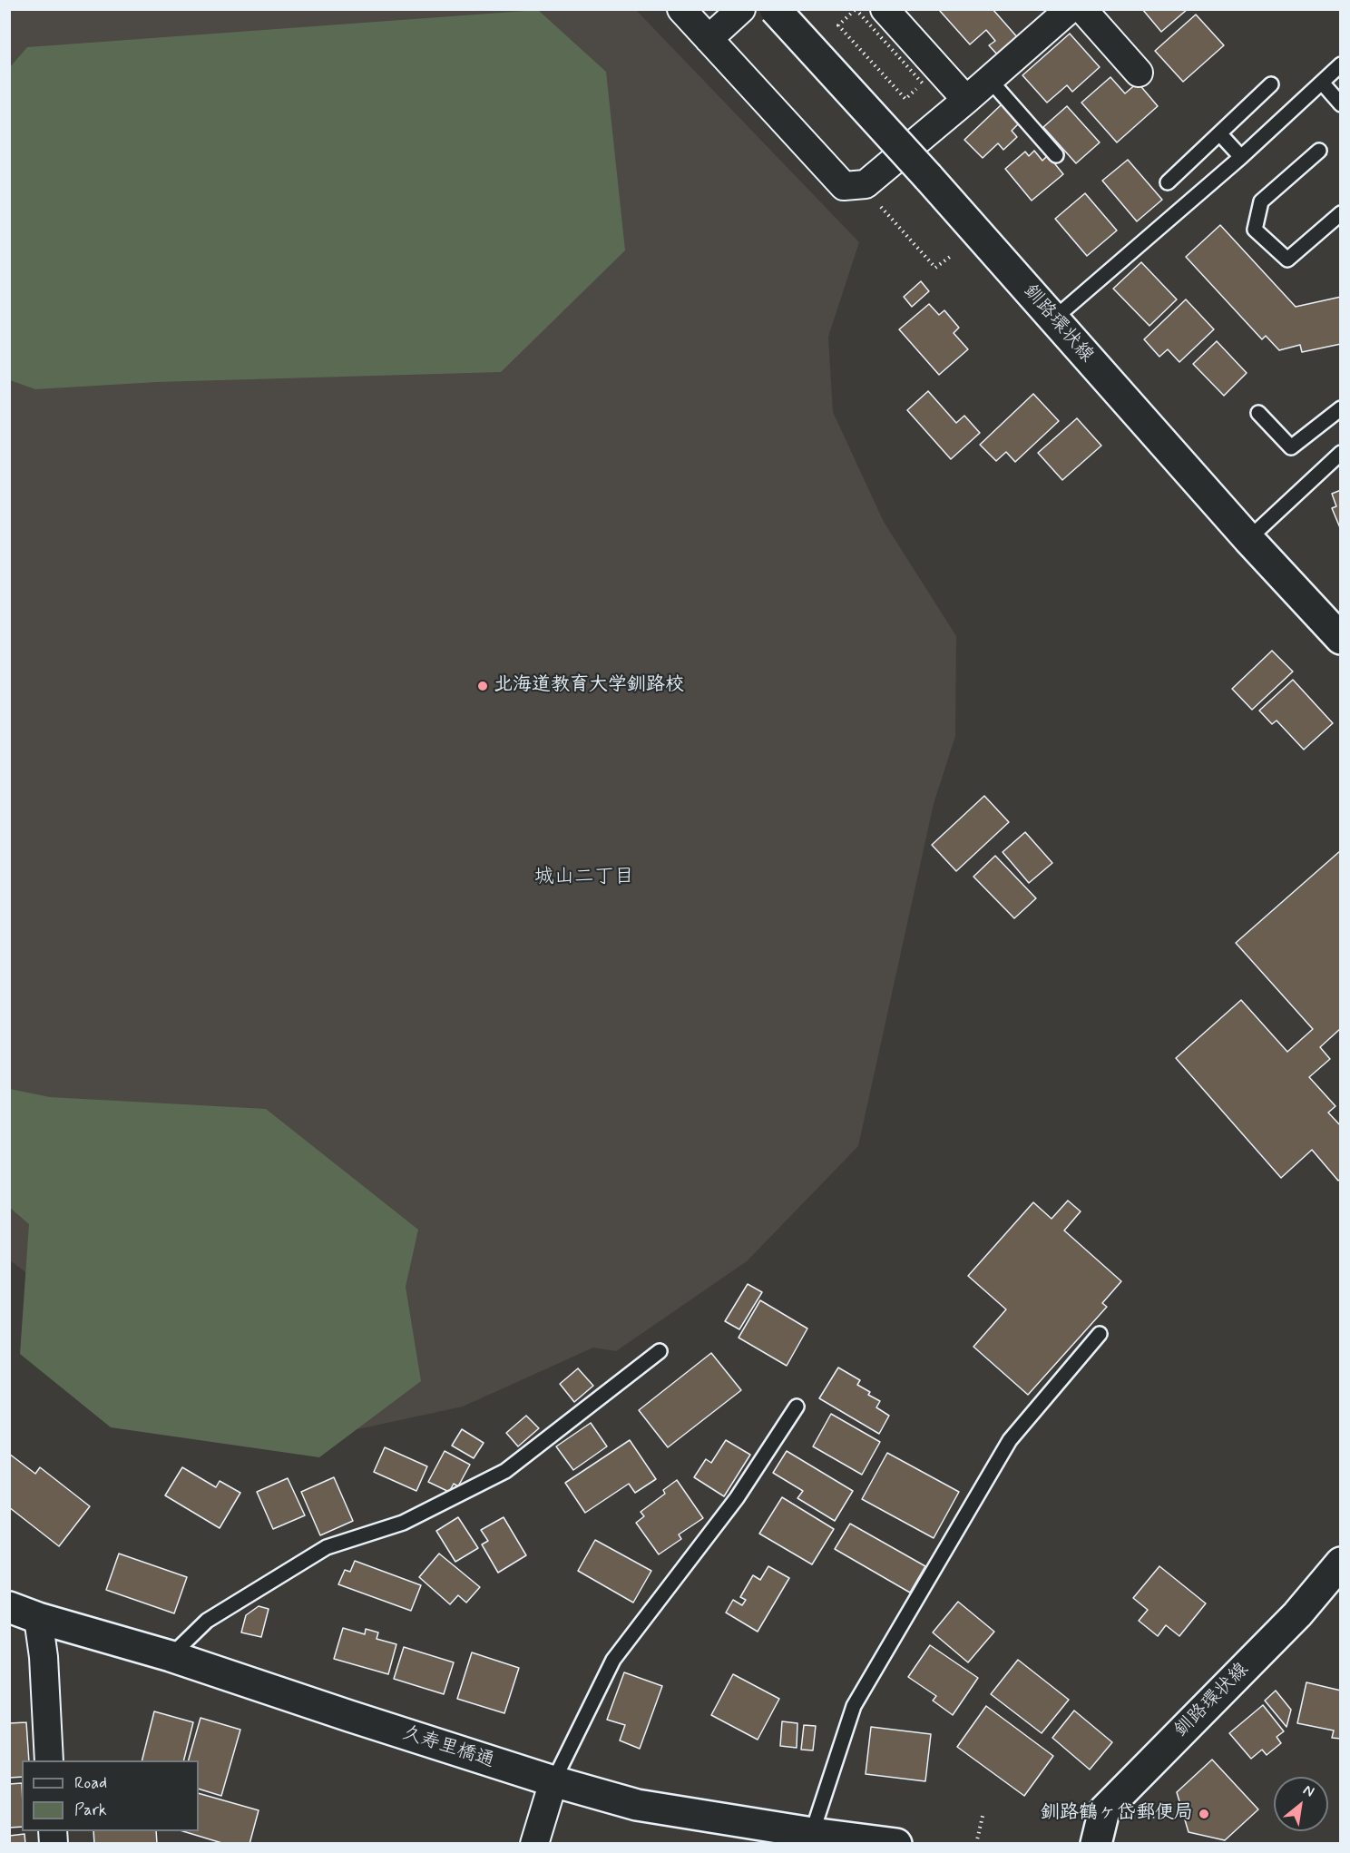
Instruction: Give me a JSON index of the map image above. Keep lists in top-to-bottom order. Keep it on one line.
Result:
{"streets":{"street":["釧路環状線","久寿里橋通"]},"districts":["城山二丁目"],"places":["北海道教育大学釧路校","釧路鶴ヶ岱郵便局"],"legend":["Road","Park"],"north":"top right"}
